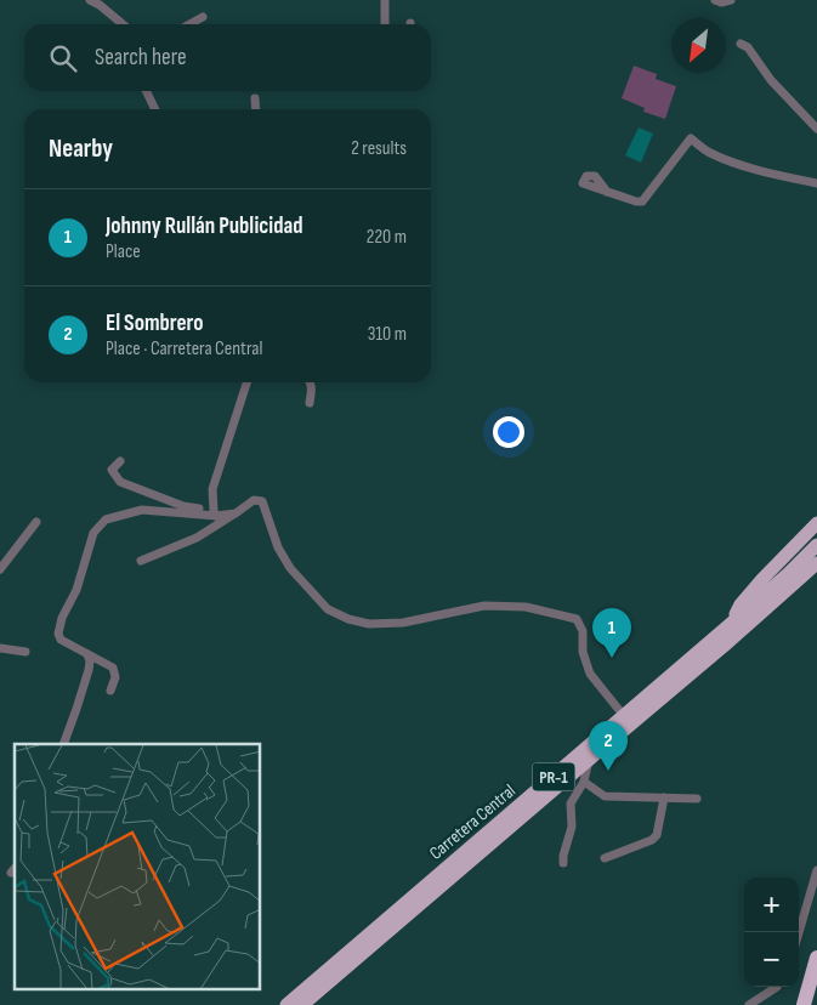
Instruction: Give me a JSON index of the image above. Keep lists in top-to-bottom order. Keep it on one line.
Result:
{"streets":{"highway":["PR-1","Carretera Central"]},"north":"bottom left","page":{"search":"Search here","heading":["Nearby","2 results"],"list":[{"mark":"1","name":"Johnny Rullán Publicidad","note":"Place","value":"220 m"},{"mark":"2","name":"El Sombrero","note":"Place · Carretera Central","value":"310 m"}],"pins":["1","2"],"map_buttons":["+","−"]}}
